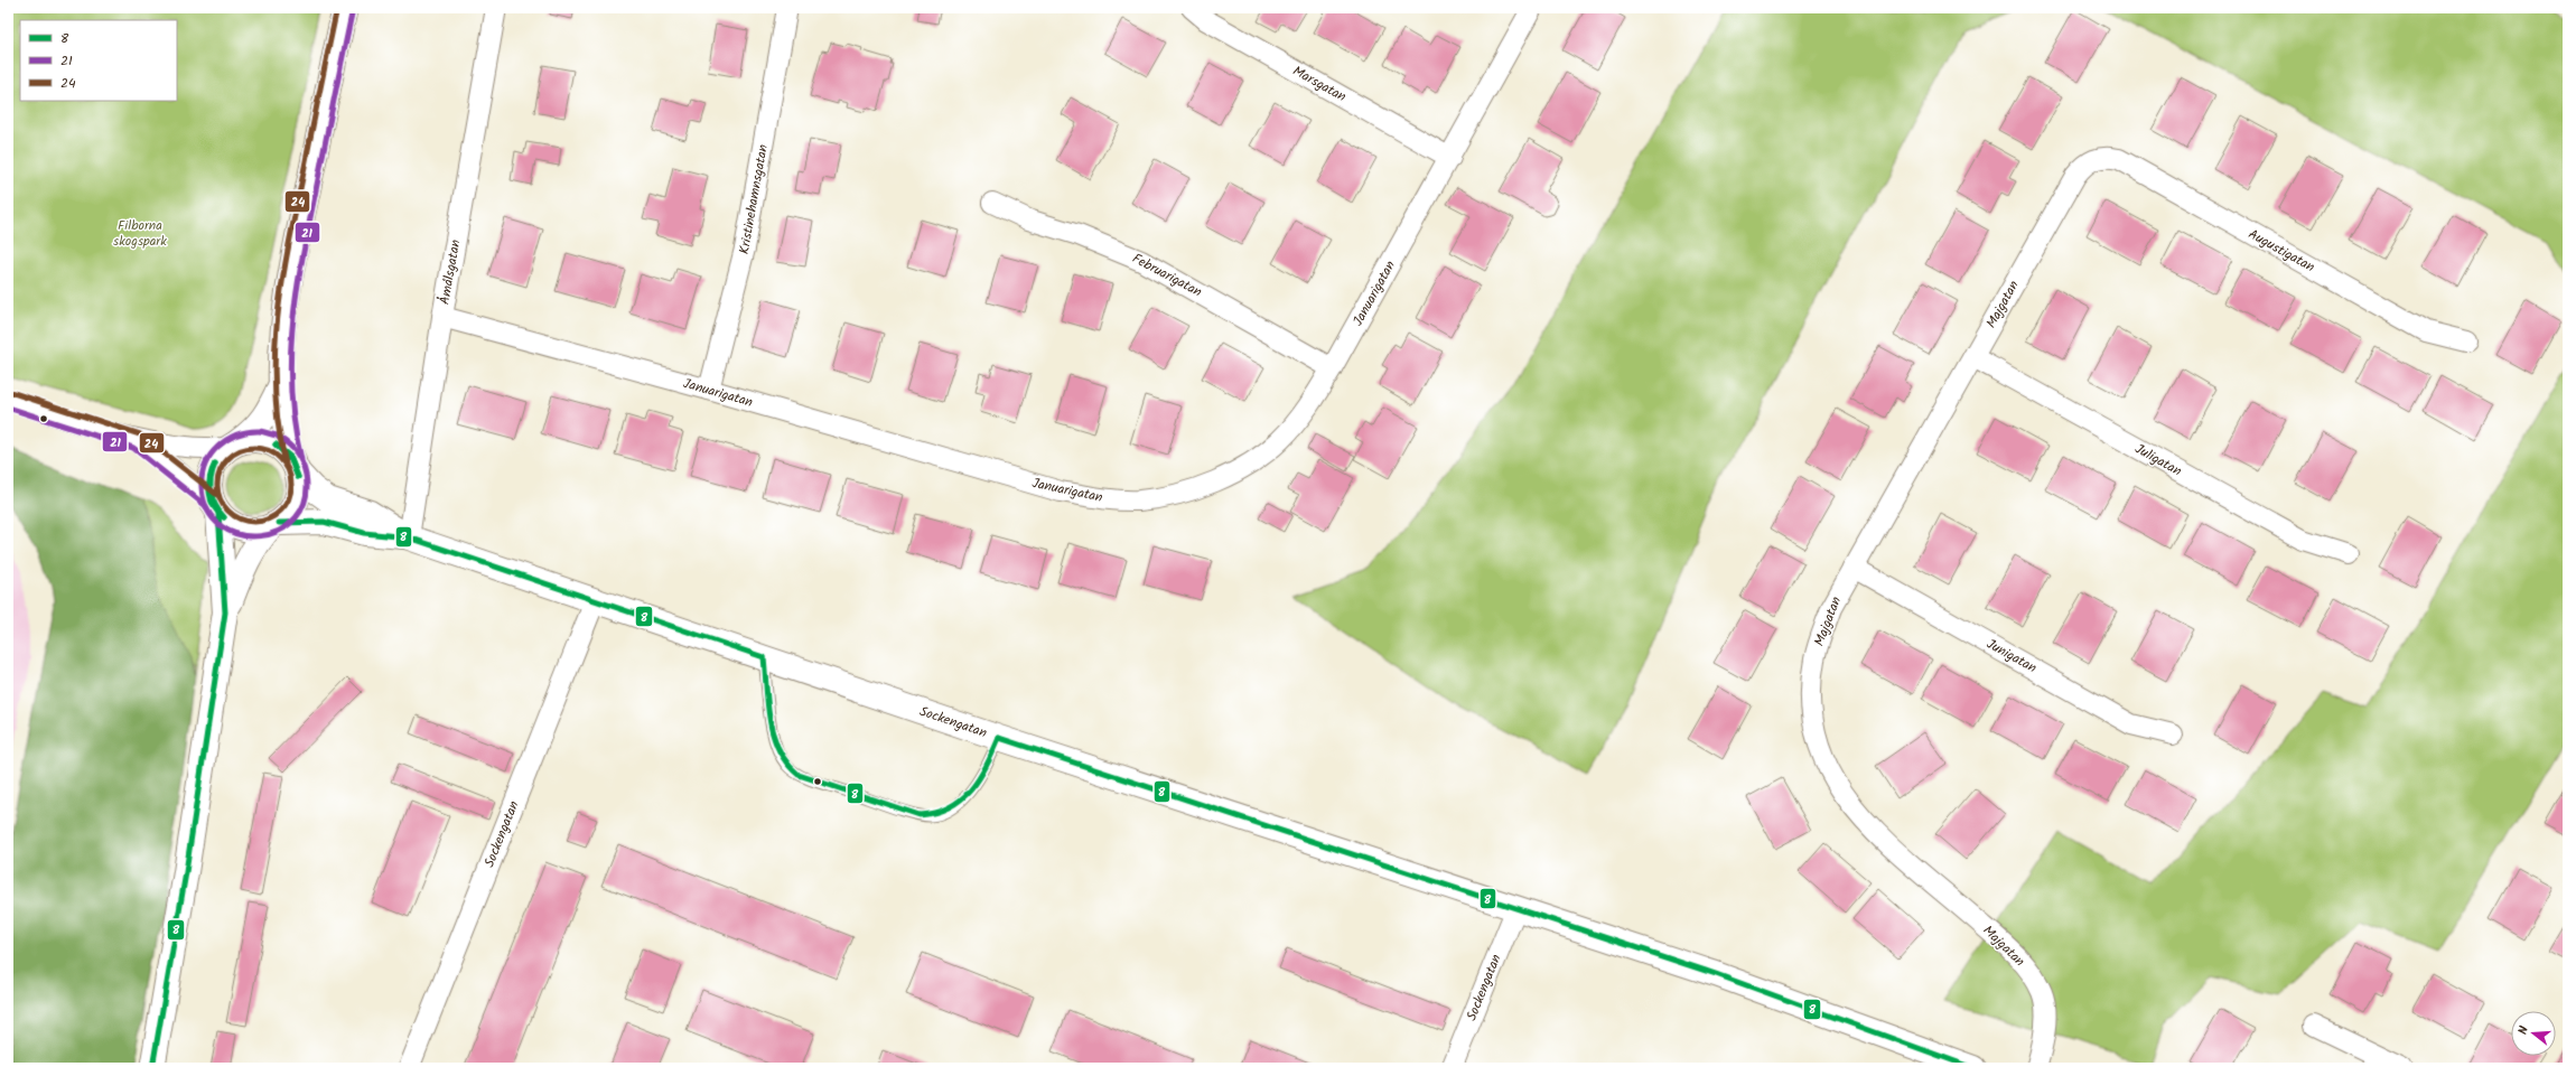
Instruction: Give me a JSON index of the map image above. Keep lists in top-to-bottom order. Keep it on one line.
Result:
{"streets":{"street":["Marsgatan","Kristinehamnsgatan","Augustigatan","Åmålsgatan","Februarigatan","Januarigatan","Majgatan","Juligatan","Junigatan","Sockengatan"]},"crossings":[["Marsgatan","Januarigatan"],["Kristinehamnsgatan","Januarigatan"],["Augustigatan","Majgatan"],["Åmålsgatan","Januarigatan"],["Åmålsgatan","Sockengatan"],["Februarigatan","Januarigatan"],["Majgatan","Juligatan"],["Majgatan","Junigatan"]],"parks":["Filborna skogspark"],"lines":["transit line 24","transit line 21","transit line 8"],"legend":["8","21","24"],"north":"left"}
